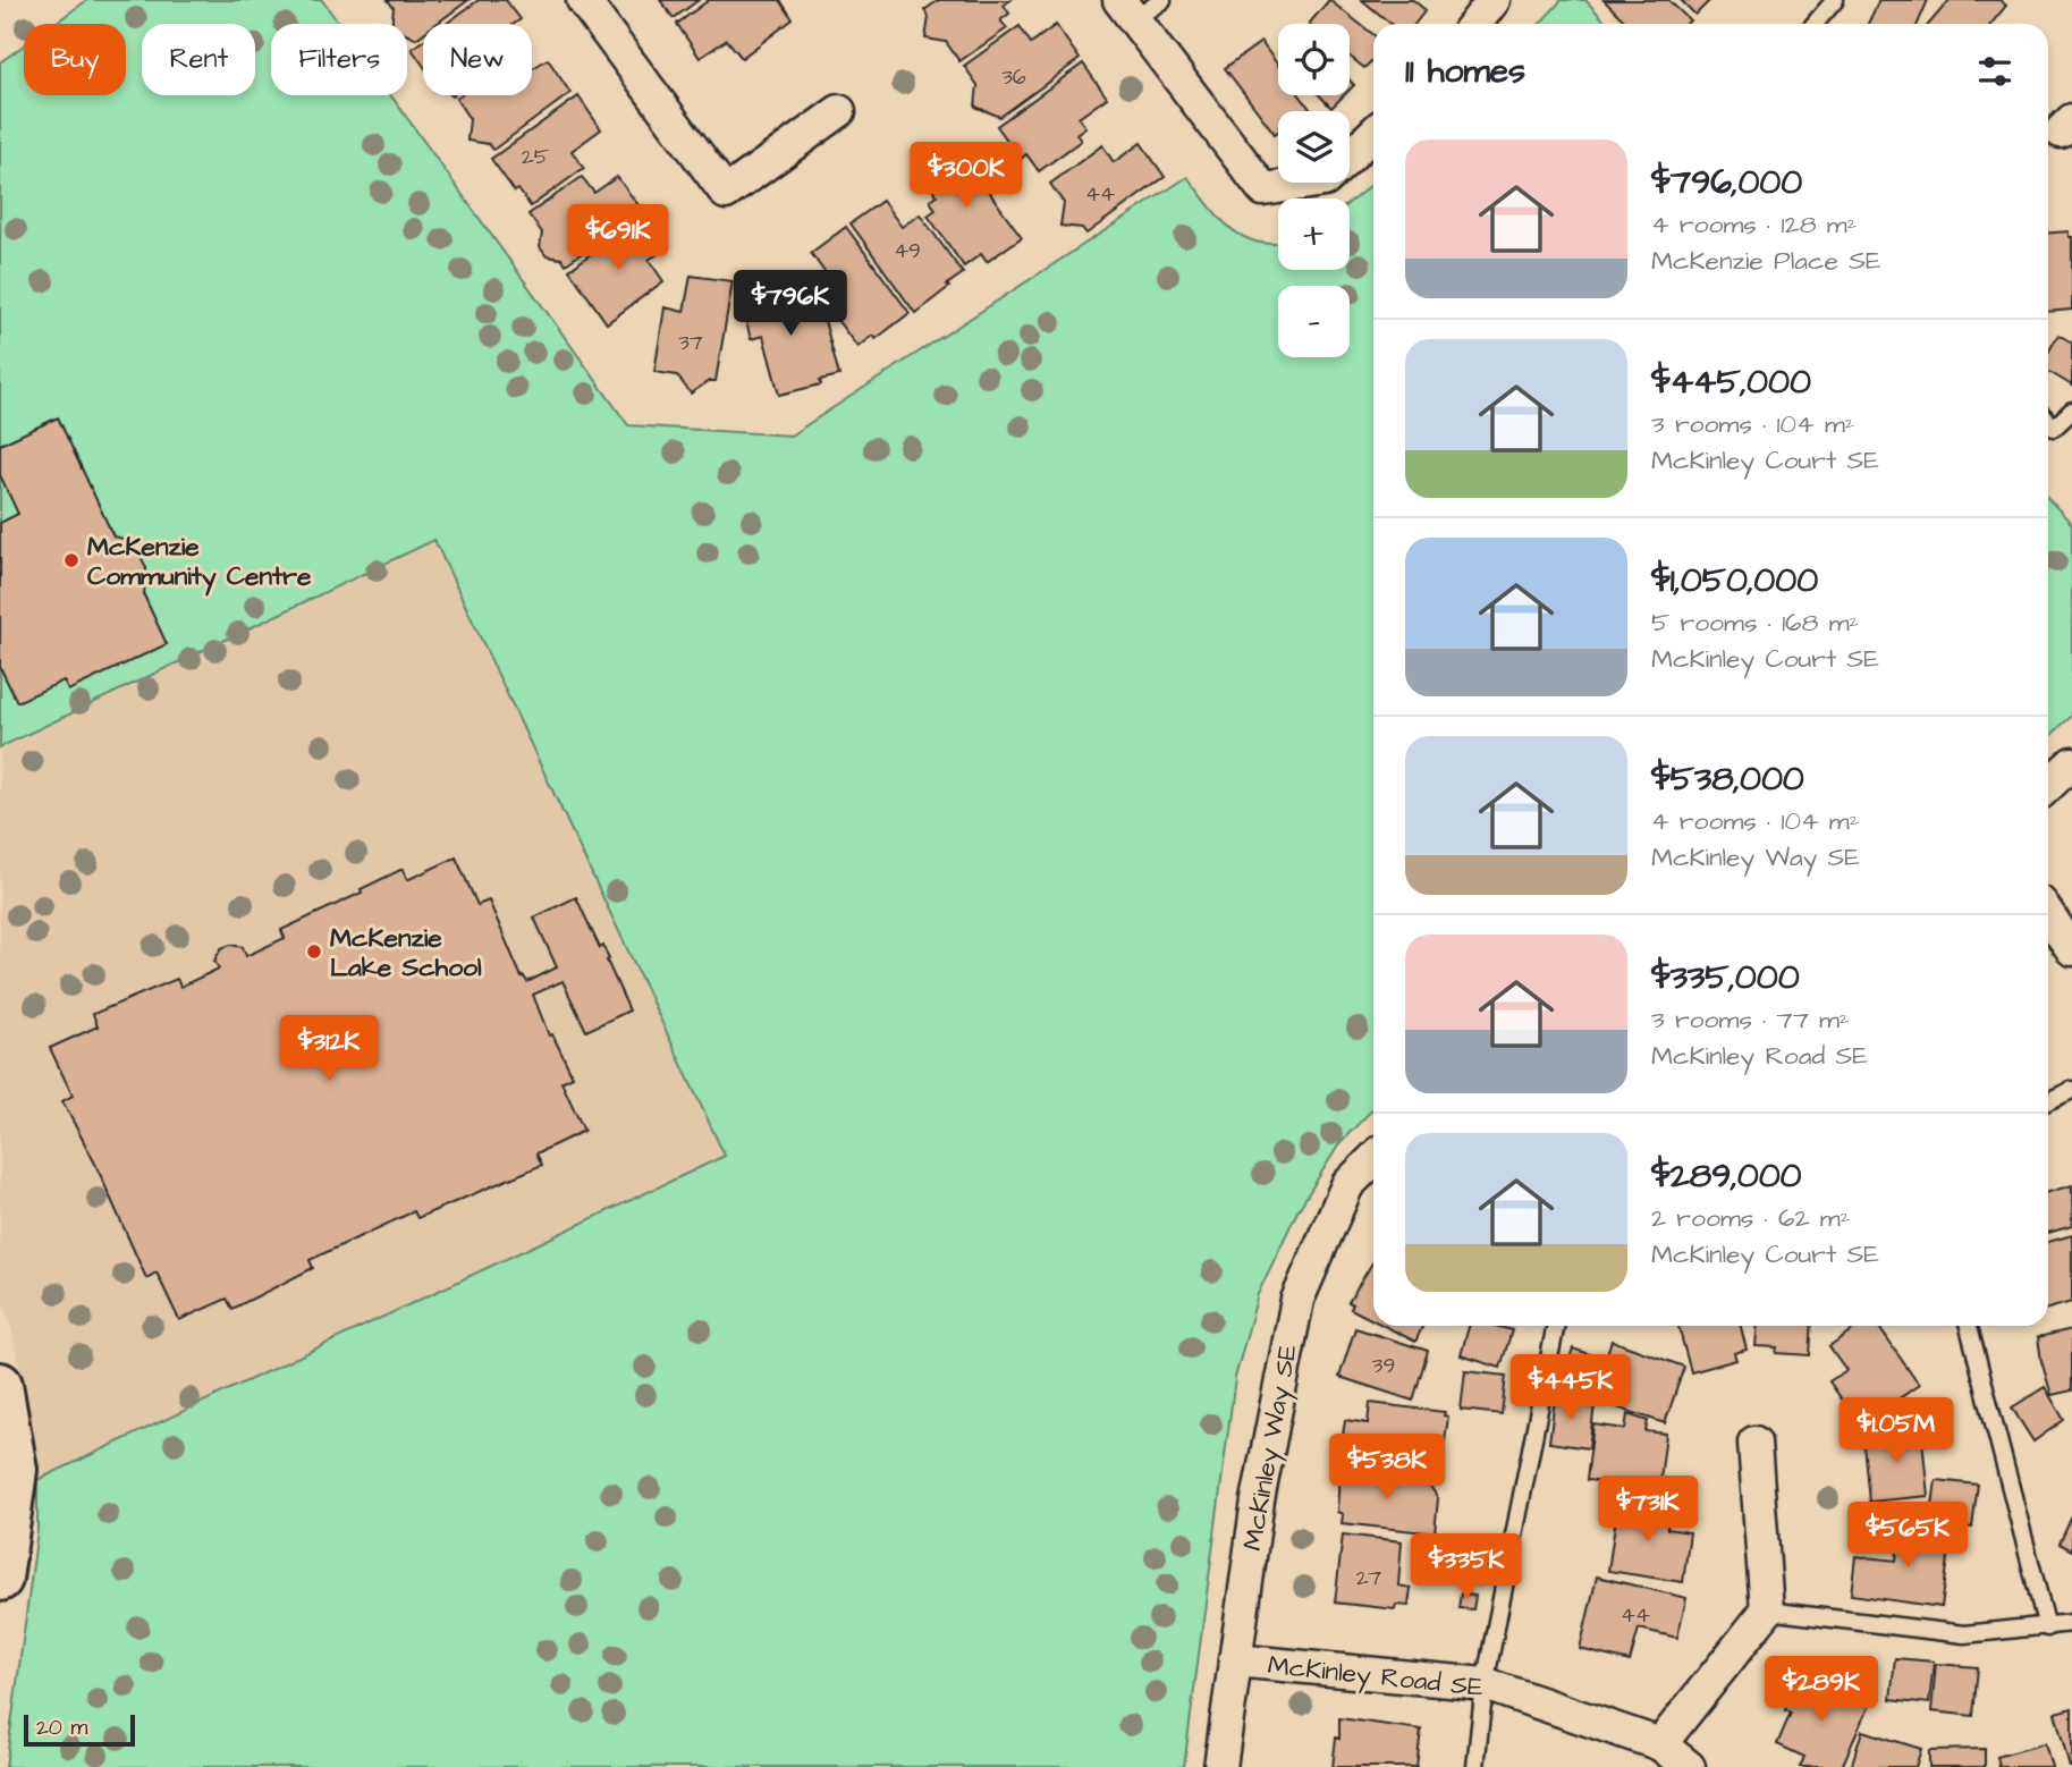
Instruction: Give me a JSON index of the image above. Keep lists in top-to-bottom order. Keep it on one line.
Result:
{"streets":{"street":["McKinley Way SE","McKinley Road SE"]},"crossings":[["McKinley Way SE","McKinley Road SE"]],"places":["McKenzie Community Centre","McKenzie Lake School"],"house_numbers":["36","25","44","49","37","39","27","44"],"scale_bar":"20 m","page":{"map_buttons":["+","−"],"chip":["Buy","Rent","Filters","New"],"heading":"11 homes","list":[{"name":"$796,000","note":"4 rooms · 128 m² · McKenzie Place SE"},{"name":"$445,000","note":"3 rooms · 104 m² · McKinley Court SE"},{"name":"$1,050,000","note":"5 rooms · 168 m² · McKinley Court SE"},{"name":"$538,000","note":"4 rooms · 104 m² · McKinley Way SE"},{"name":"$335,000","note":"3 rooms · 77 m² · McKinley Road SE"},{"name":"$289,000","note":"2 rooms · 62 m² · McKinley Court SE"}],"price":["$300K","$691K","$796K","$312K","$445K","$1.05M","$538K","$731K","$565K","$335K","$289K"],"scale":"20 m"}}
